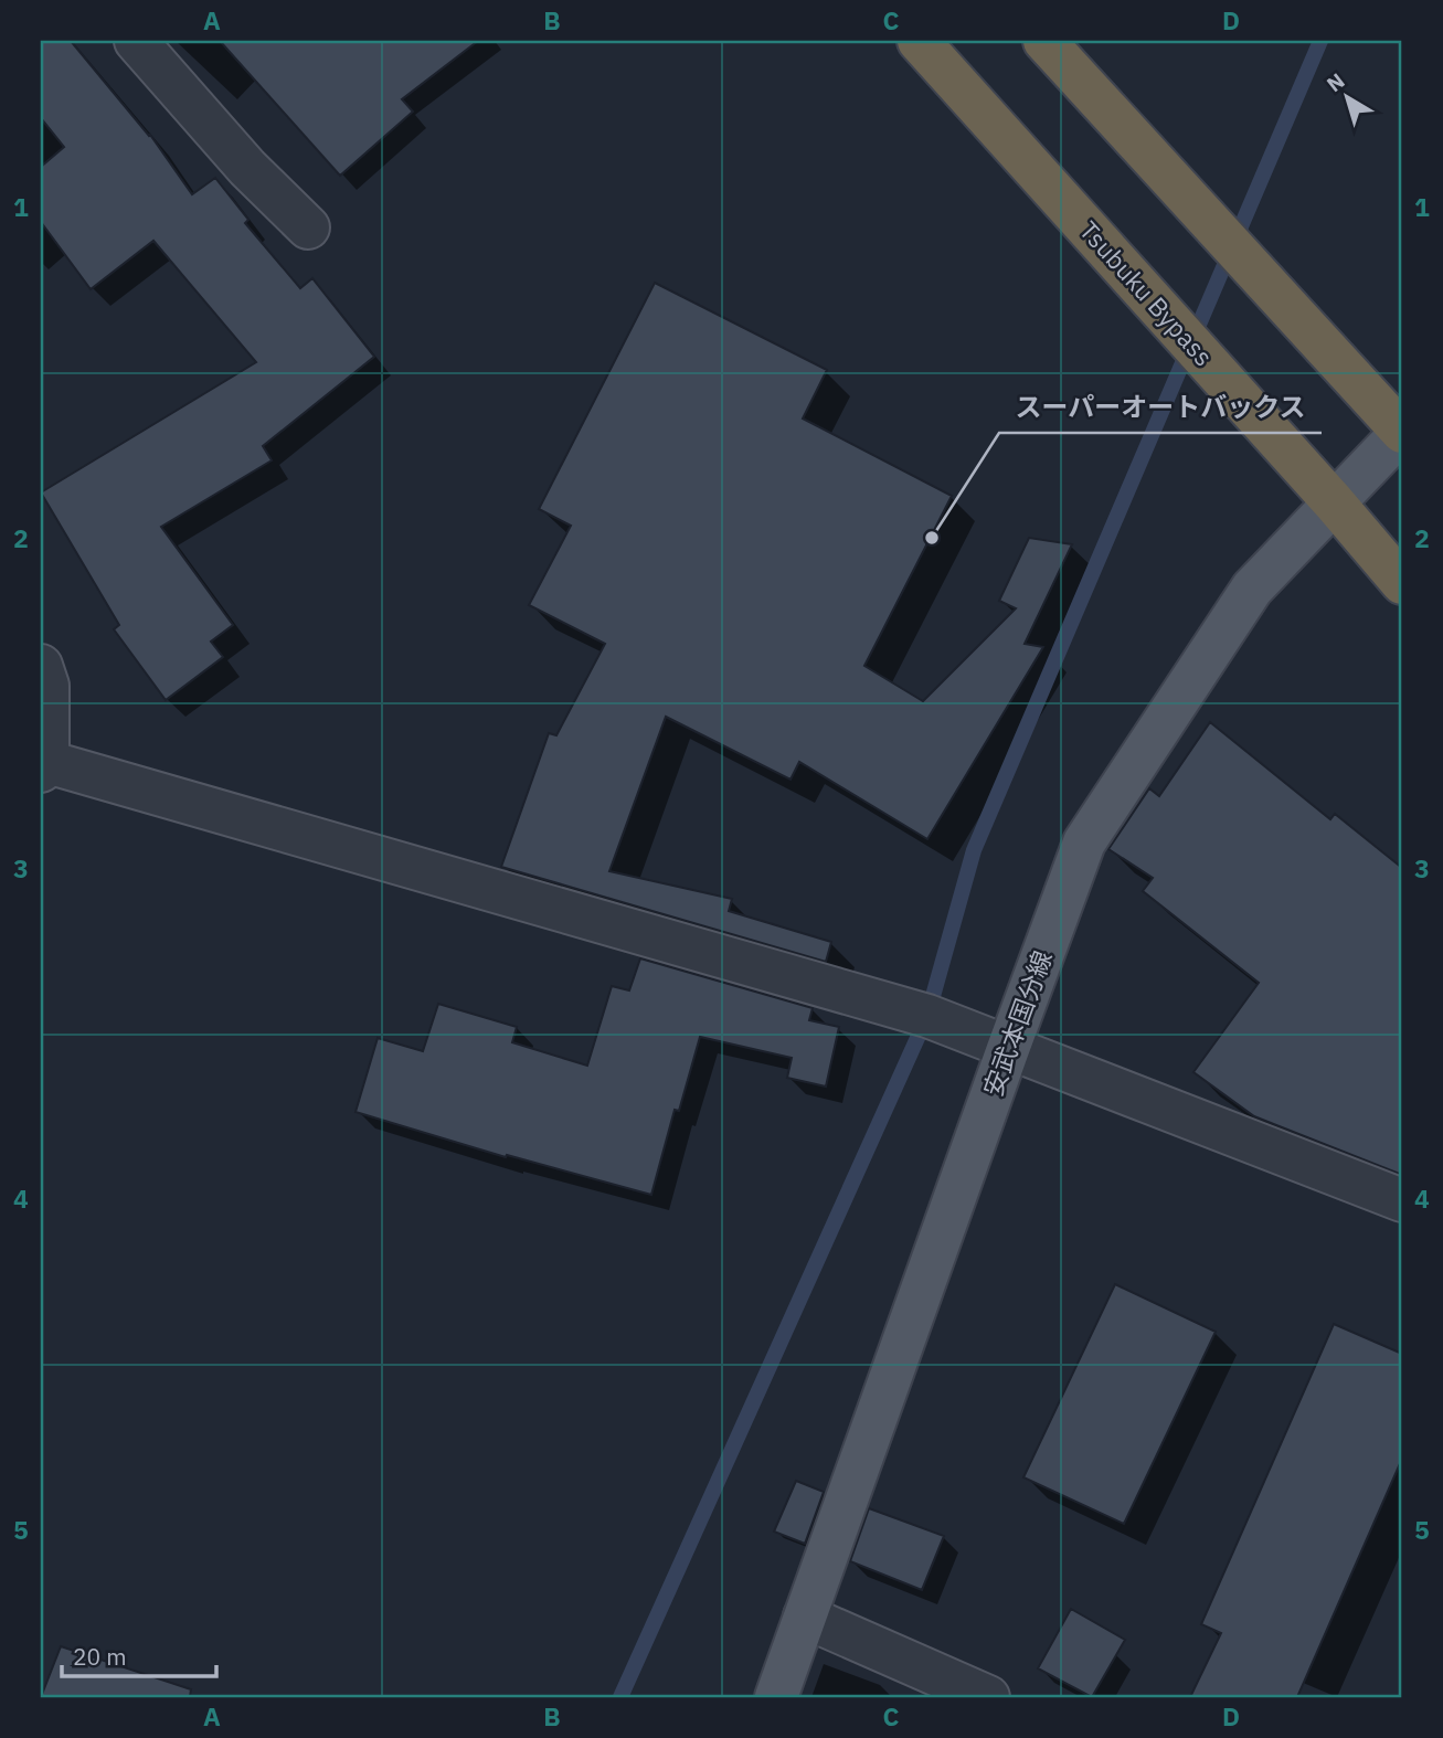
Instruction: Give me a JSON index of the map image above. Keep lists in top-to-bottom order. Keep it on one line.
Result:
{"streets":{"highway":["Tsubuku Bypass"],"main road":["安武本国分線"]},"crossings":[["Tsubuku Bypass","安武本国分線"]],"places":["スーパーオートバックス"],"scale_bar":"20 m","north":"top left","grid":{"columns":["A","B","C","D"],"rows":["1","2","3","4","5"]}}
